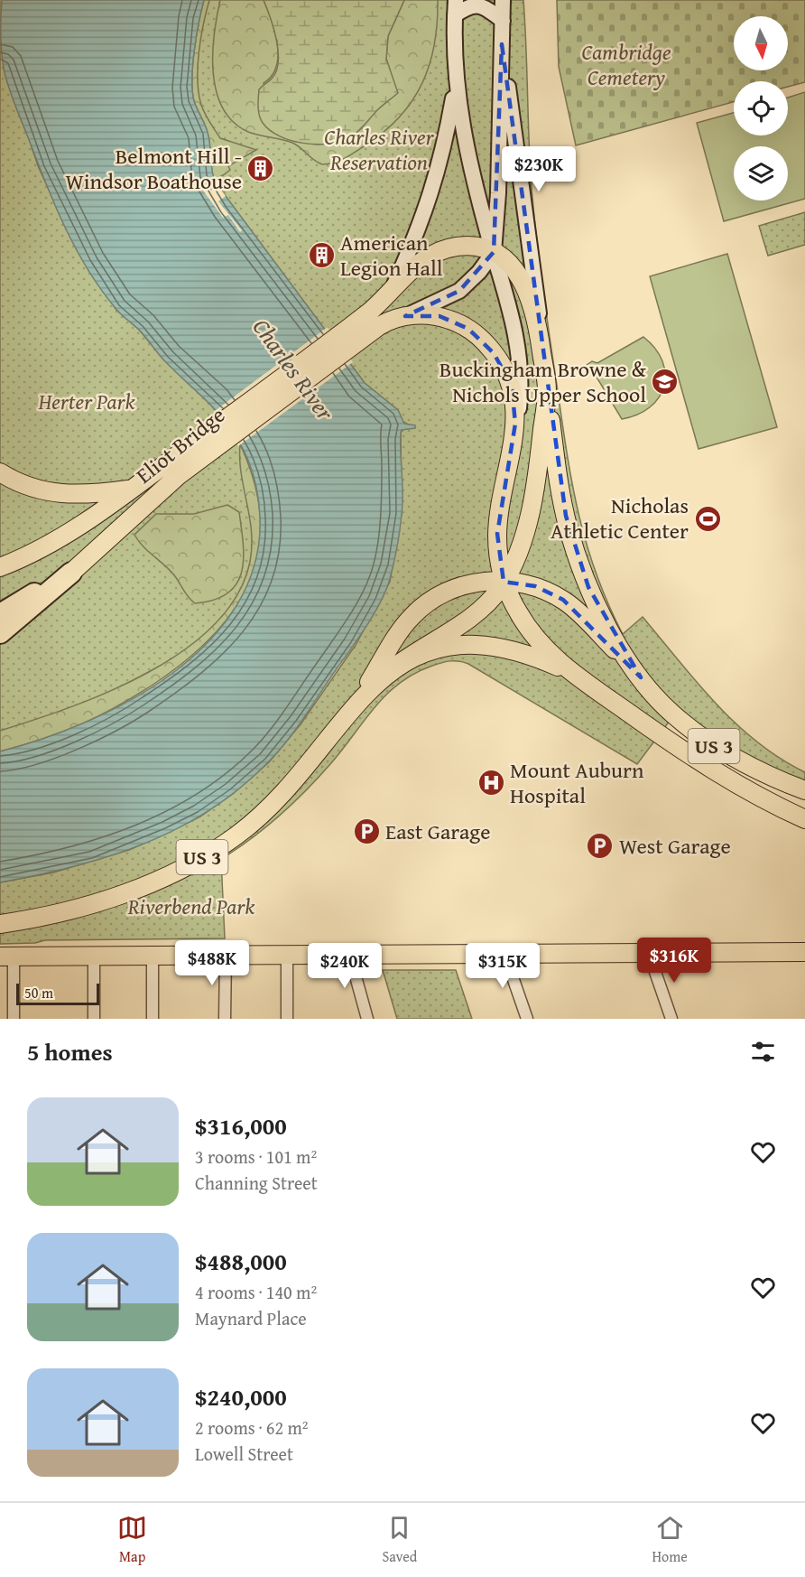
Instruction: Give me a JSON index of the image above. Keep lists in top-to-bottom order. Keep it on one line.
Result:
{"streets":{"highway":["Eliot Bridge"],"main road":["US 3"]},"water":["Charles River"],"parks":["Cambridge Cemetery","Charles River Reservation","Herter Park","Riverbend Park"],"places":{"building":["Belmont Hill - Windsor Boathouse","American Legion Hall"],"school or university":["Buckingham Browne & Nichols Upper School"],"sports":["Nicholas Athletic Center"],"hospital":["Mount Auburn Hospital"],"parking":["East Garage","West Garage"]},"scale_bar":"50 m","north":"bottom","page":{"price":["$230K","$316K","$488K","$240K","$315K"],"scale":"50 m","heading":"5 homes","list":[{"name":"$316,000","note":"3 rooms · 101 m² · Channing Street"},{"name":"$488,000","note":"4 rooms · 140 m² · Maynard Place"},{"name":"$240,000","note":"2 rooms · 62 m² · Lowell Street"}],"tabs":["Map","Saved","Home"]}}
